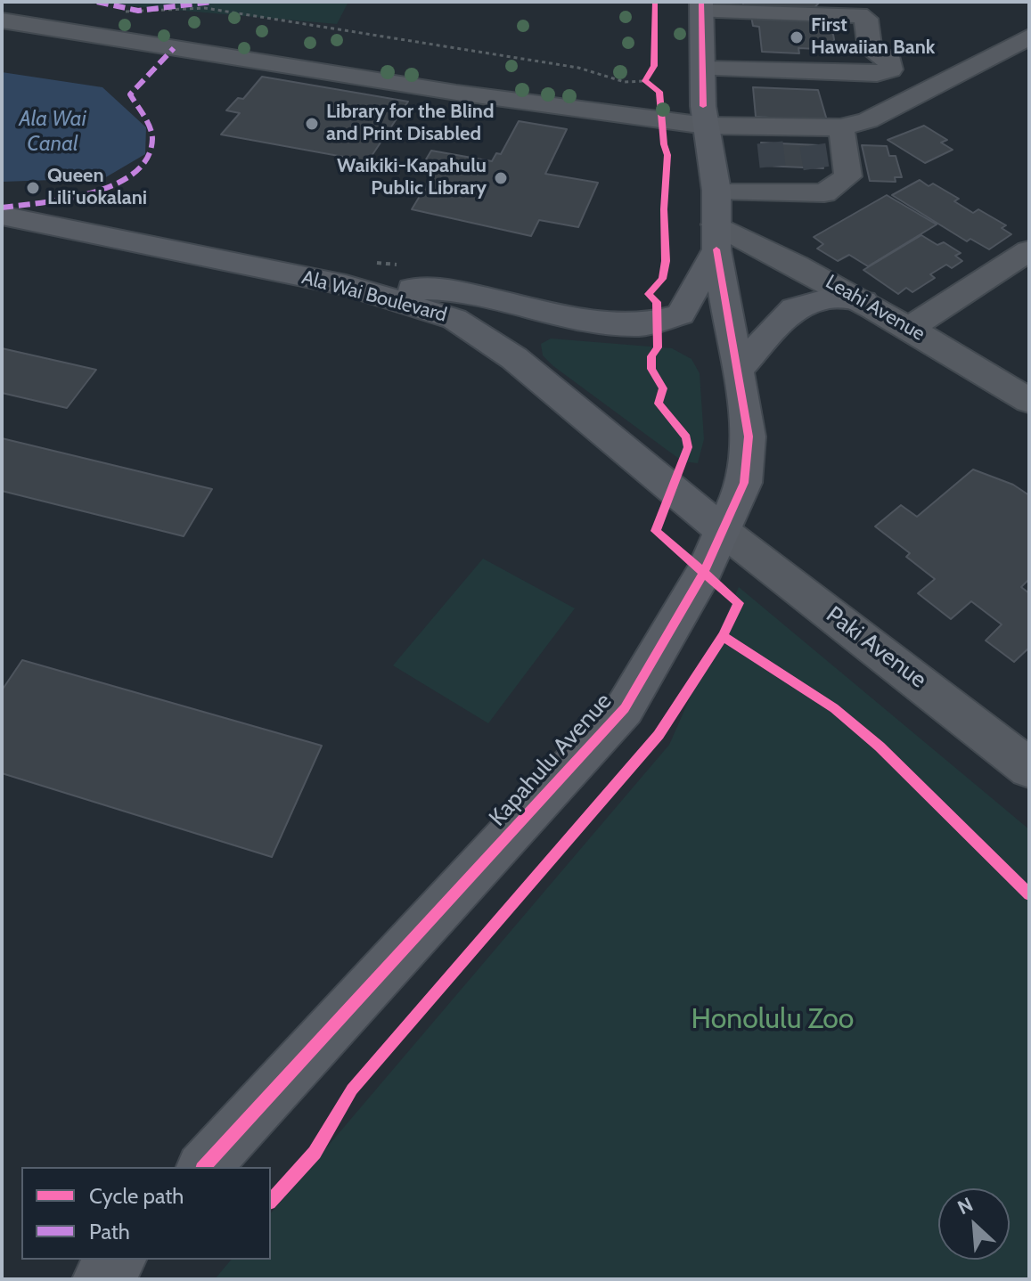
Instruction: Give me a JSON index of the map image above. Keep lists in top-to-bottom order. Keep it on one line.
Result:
{"streets":{"main road":["Ala Wai Boulevard","Kapahulu Avenue"],"street":["Leahi Avenue","Paki Avenue"]},"crossings":[["Ala Wai Boulevard","Paki Avenue"],["Ala Wai Boulevard","Kapahulu Avenue"],["Leahi Avenue","Kapahulu Avenue"],["Paki Avenue","Kapahulu Avenue"]],"water":["Ala Wai Canal"],"parks":["Honolulu Zoo"],"places":["First Hawaiian Bank","Library for the Blind and Print Disabled","Waikiki-Kapahulu Public Library","Queen Lili'uokalani"],"legend":["Cycle path","Path"],"north":"top left"}
